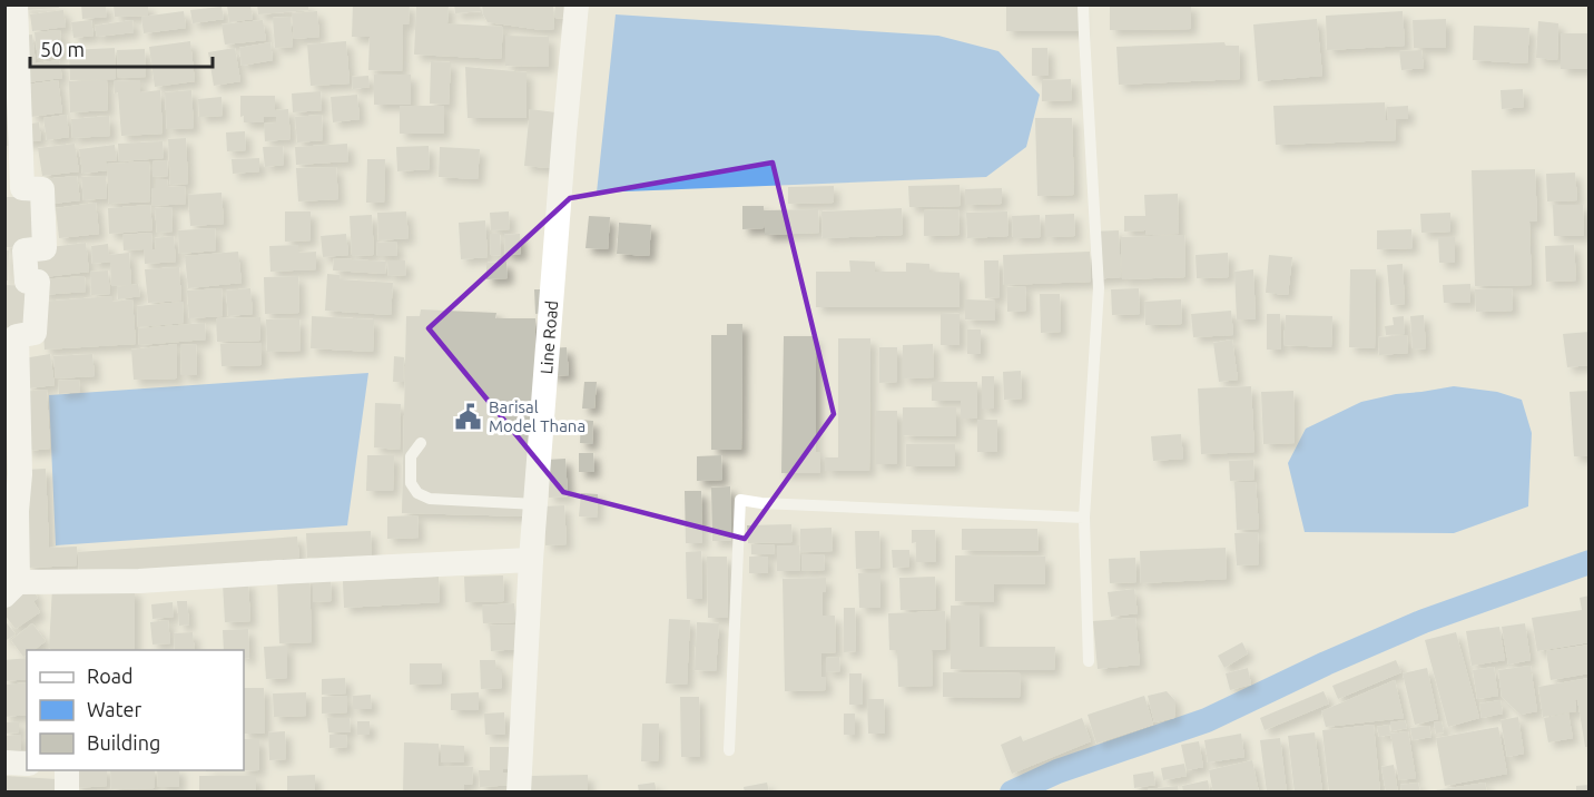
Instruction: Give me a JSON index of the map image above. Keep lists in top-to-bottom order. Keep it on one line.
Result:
{"streets":{"street":["Line Road"]},"places":{"public building":["Barisal Model Thana"]},"legend":["Road","Water","Building"],"scale_bar":"50 m"}
